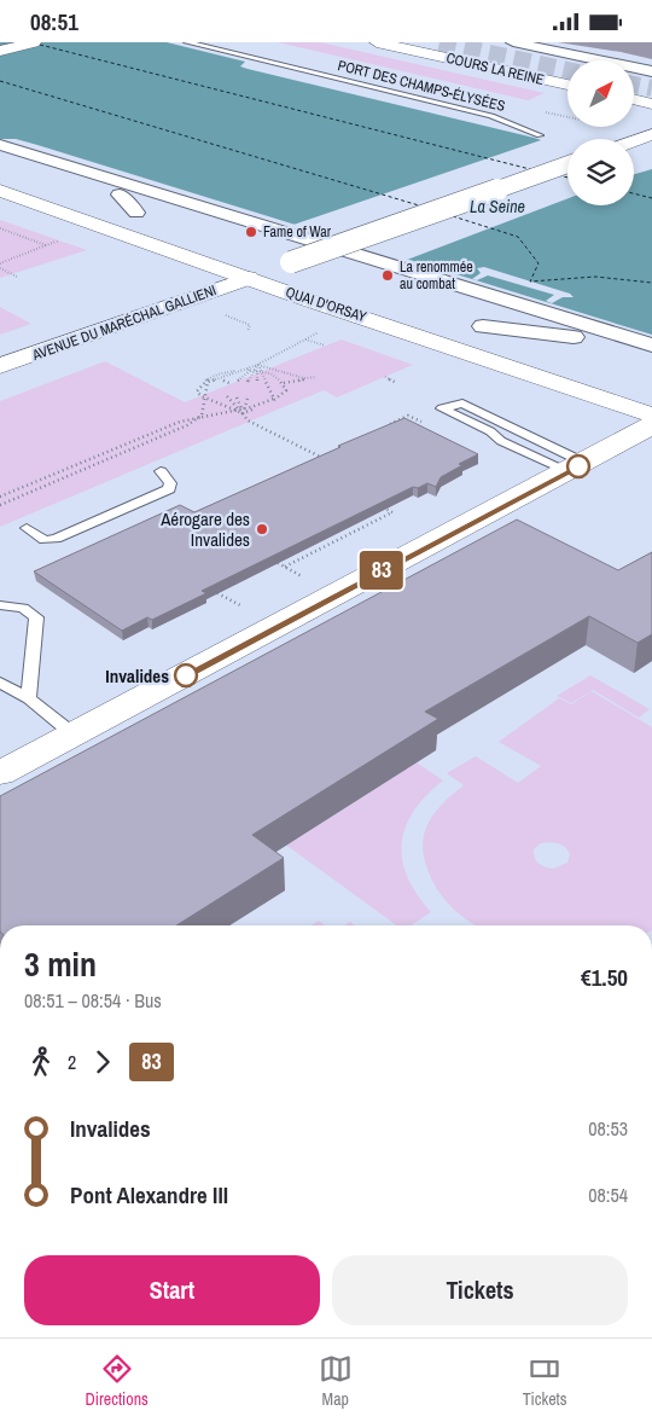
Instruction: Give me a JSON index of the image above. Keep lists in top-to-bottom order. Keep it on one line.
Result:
{"streets":{"main road":["COURS LA REINE","QUAI D'ORSAY","AVENUE DU MARÉCHAL GALLIENI"],"lane":["PORT DES CHAMPS-ÉLYSÉES"]},"crossings":[["QUAI D'ORSAY","AVENUE DU MARÉCHAL GALLIENI"]],"water":["La Seine"],"places":["Fame of War","La renommée au combat","Aérogare des Invalides","Invalides"],"lines":["bus line 83"],"north":"top right","page":{"status":"08:51","on_map":"83","heading":["3 min","08:51 – 08:54 · Bus","€1.50"],"legs":["2","83"],"list":[{"name":"Invalides","value":"08:53"},{"name":"Pont Alexandre III","value":"08:54"}],"buttons":["Start","Tickets"],"tabs":["Directions","Map","Tickets"]}}
